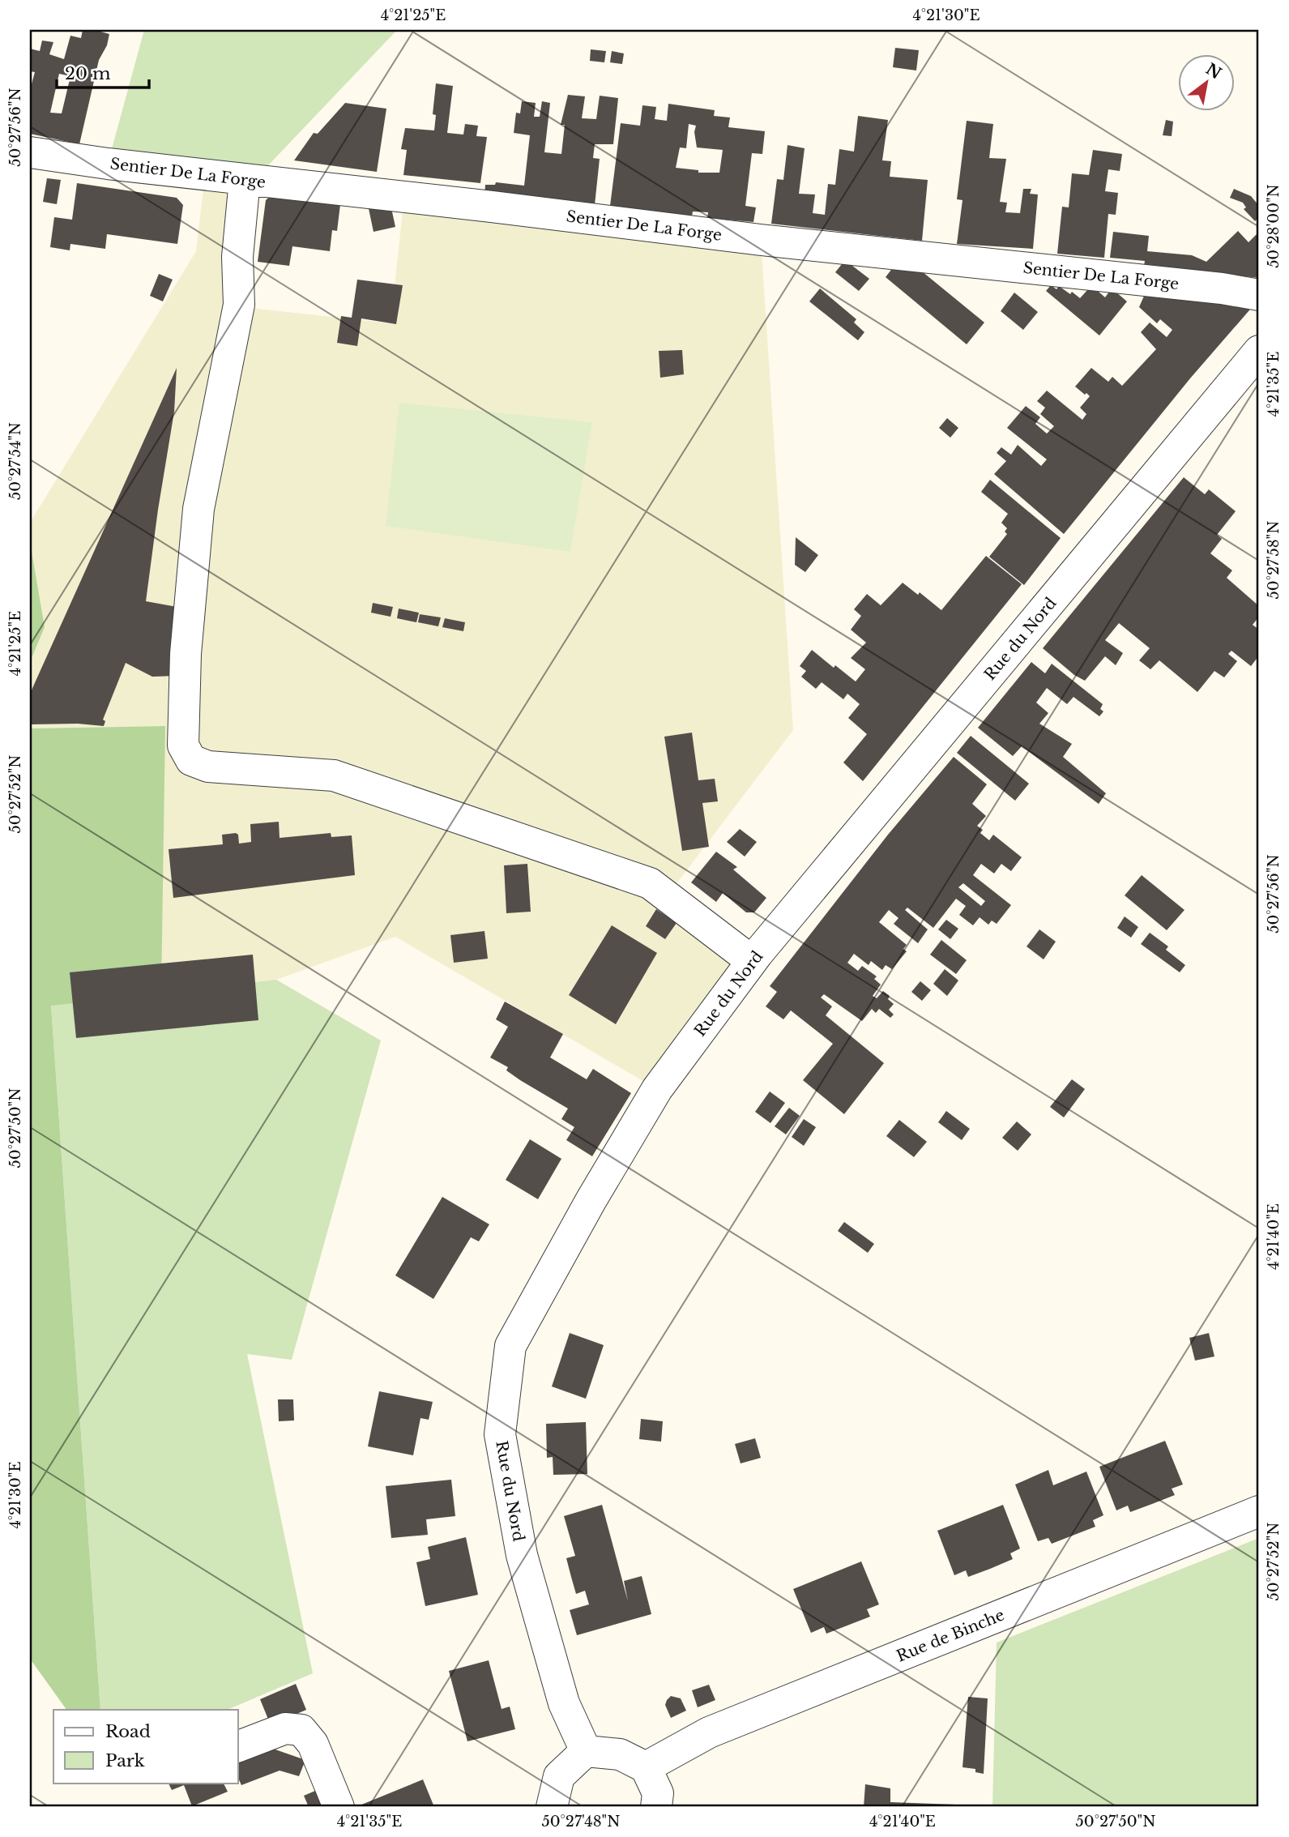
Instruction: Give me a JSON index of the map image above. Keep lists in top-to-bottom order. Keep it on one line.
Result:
{"streets":{"street":["Sentier De La Forge","Rue du Nord","Rue de Binche"]},"legend":["Road","Park"],"scale_bar":"20 m","north":"top right","coordinates":["4°21'25\"E","4°21'30\"E","50°27'56\"N","50°28'00\"N","4°21'35\"E","50°27'54\"N","50°27'58\"N","50°27'52\"N","50°27'50\"N","4°21'40\"E","50°27'48\"N"]}
